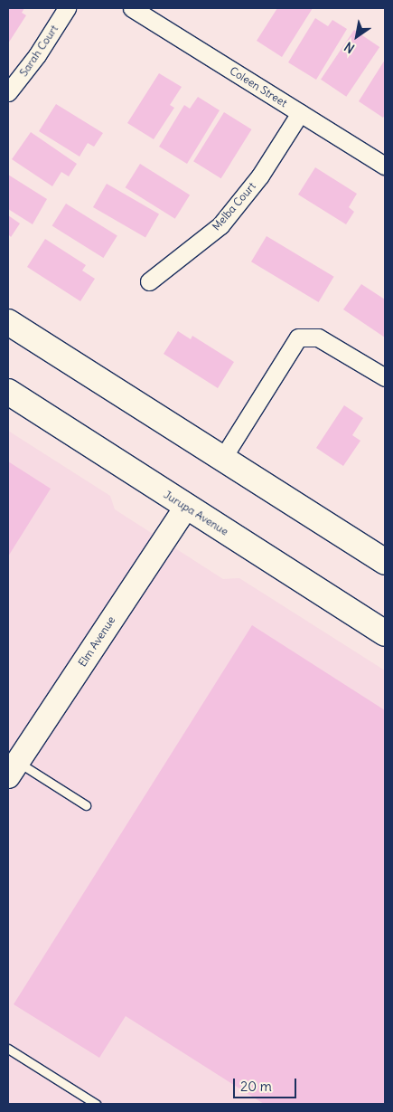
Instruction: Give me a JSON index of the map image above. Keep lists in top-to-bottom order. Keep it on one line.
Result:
{"streets":{"main road":["Jurupa Avenue"],"street":["Sarah Court","Coleen Street","Melba Court","Elm Avenue"]},"crossings":[["Coleen Street","Melba Court"],["Jurupa Avenue","Elm Avenue"]],"scale_bar":"20 m","north":"bottom left"}
